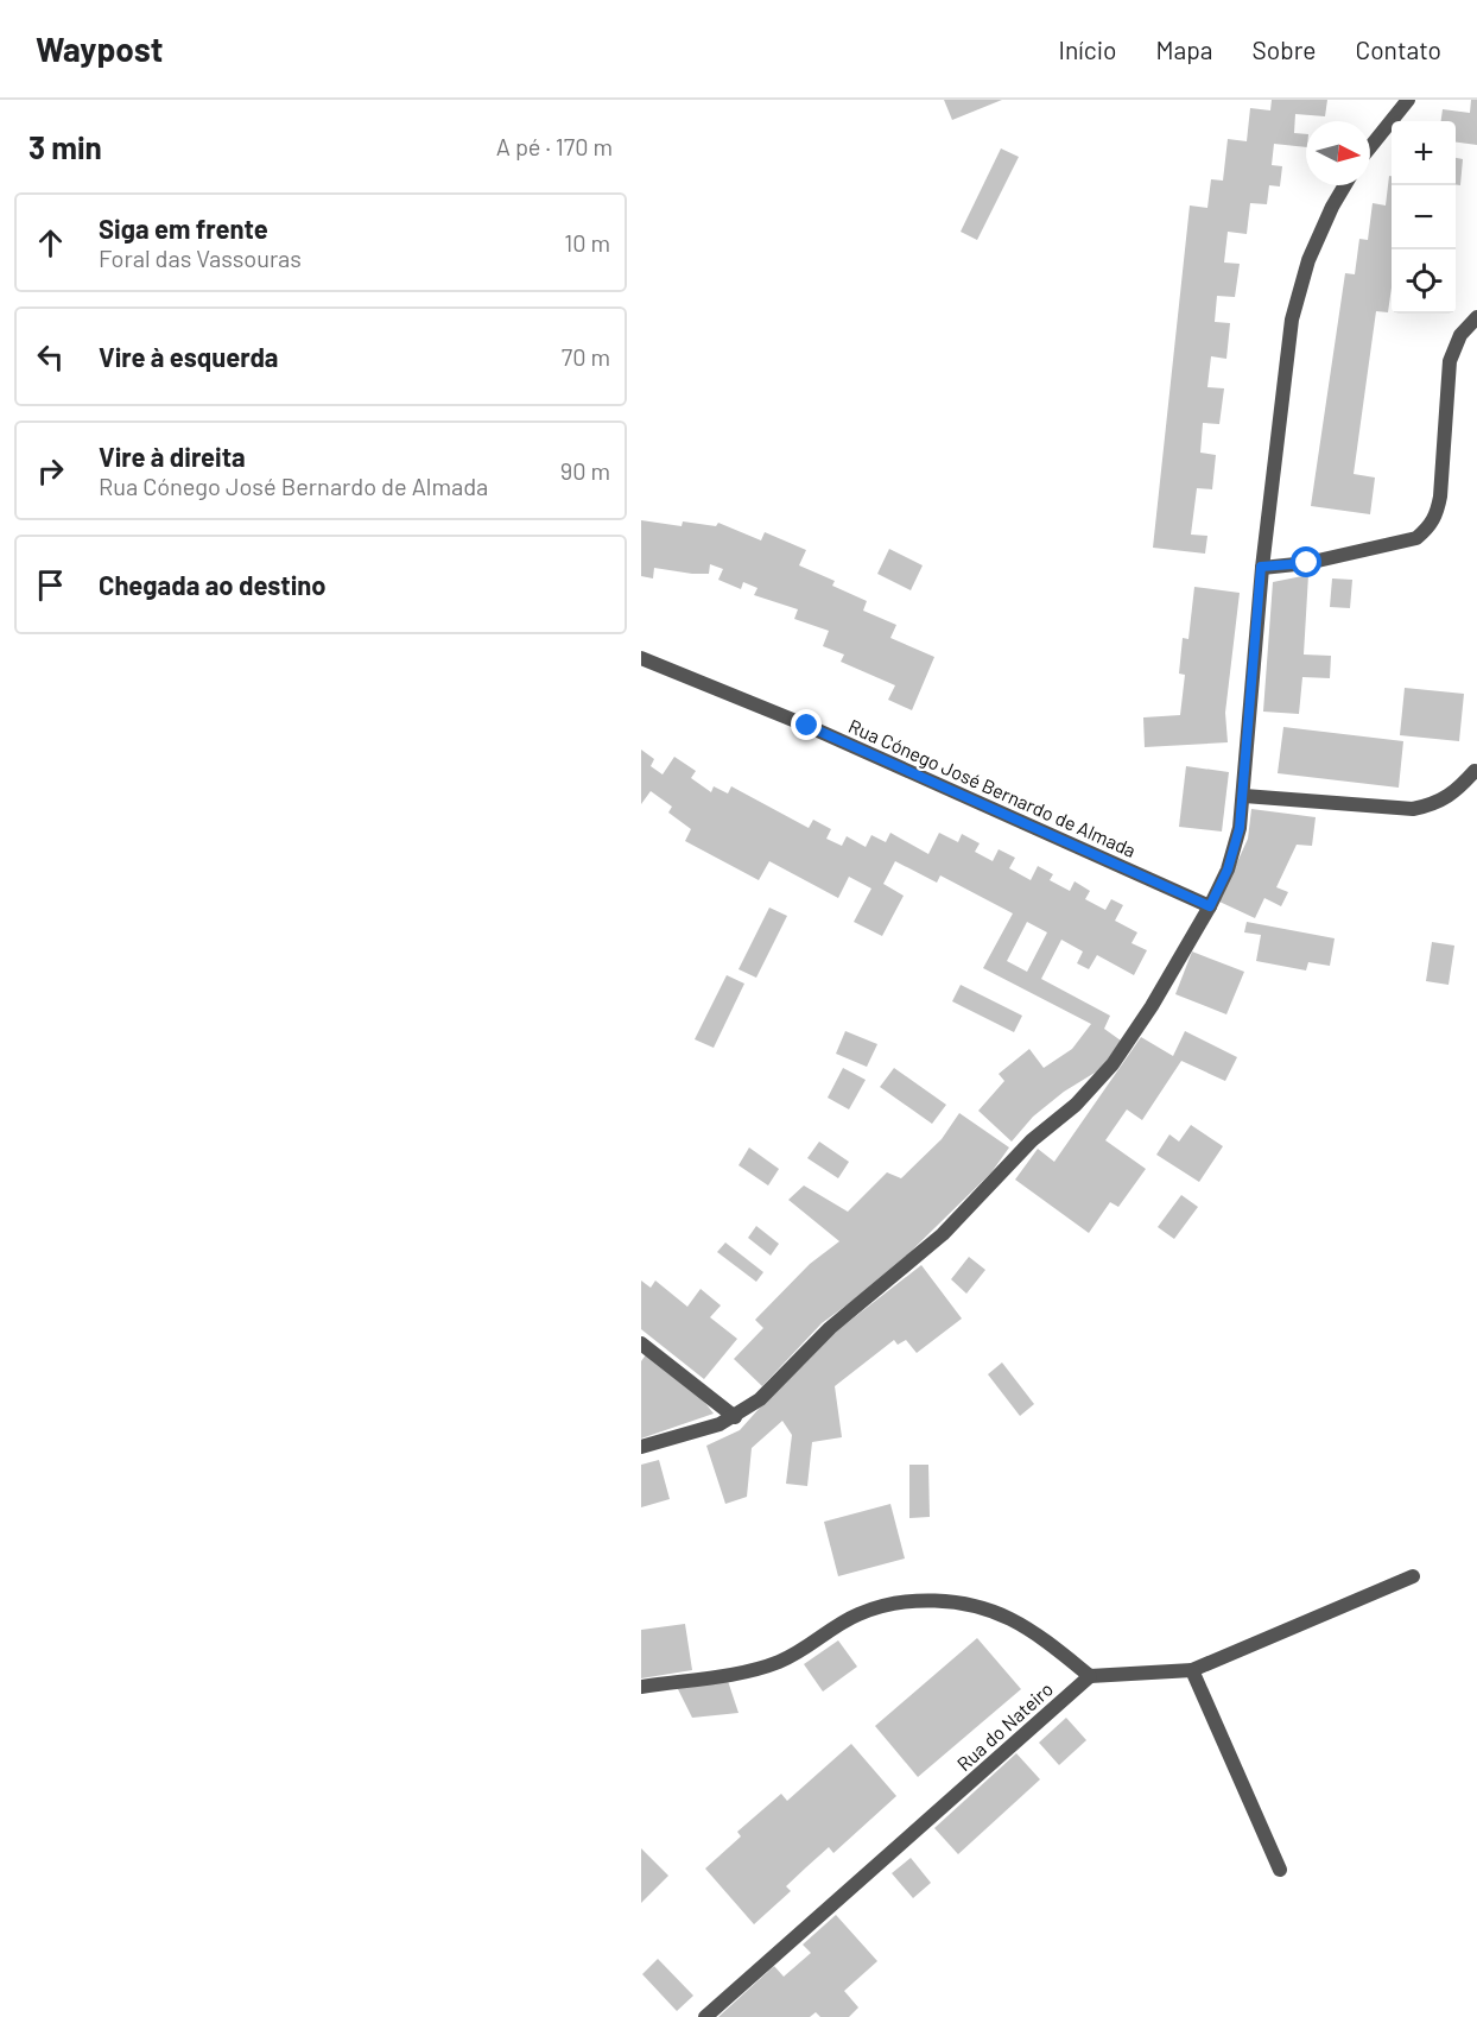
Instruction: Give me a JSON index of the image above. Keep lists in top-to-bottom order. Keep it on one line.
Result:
{"streets":{"street":["Rua Cónego José Bernardo de Almada","Rua do Nateiro"]},"north":"right","page":{"header":"Waypost","nav":["Início","Mapa","Sobre","Contato"],"heading":["3 min","A pé · 170 m"],"map_buttons":["+","−"],"list":[["Siga em frente","Foral das Vassouras","10 m"],["Vire à esquerda","70 m"],["Vire à direita","Rua Cónego José Bernardo de Almada","90 m"],"Chegada ao destino"]}}
